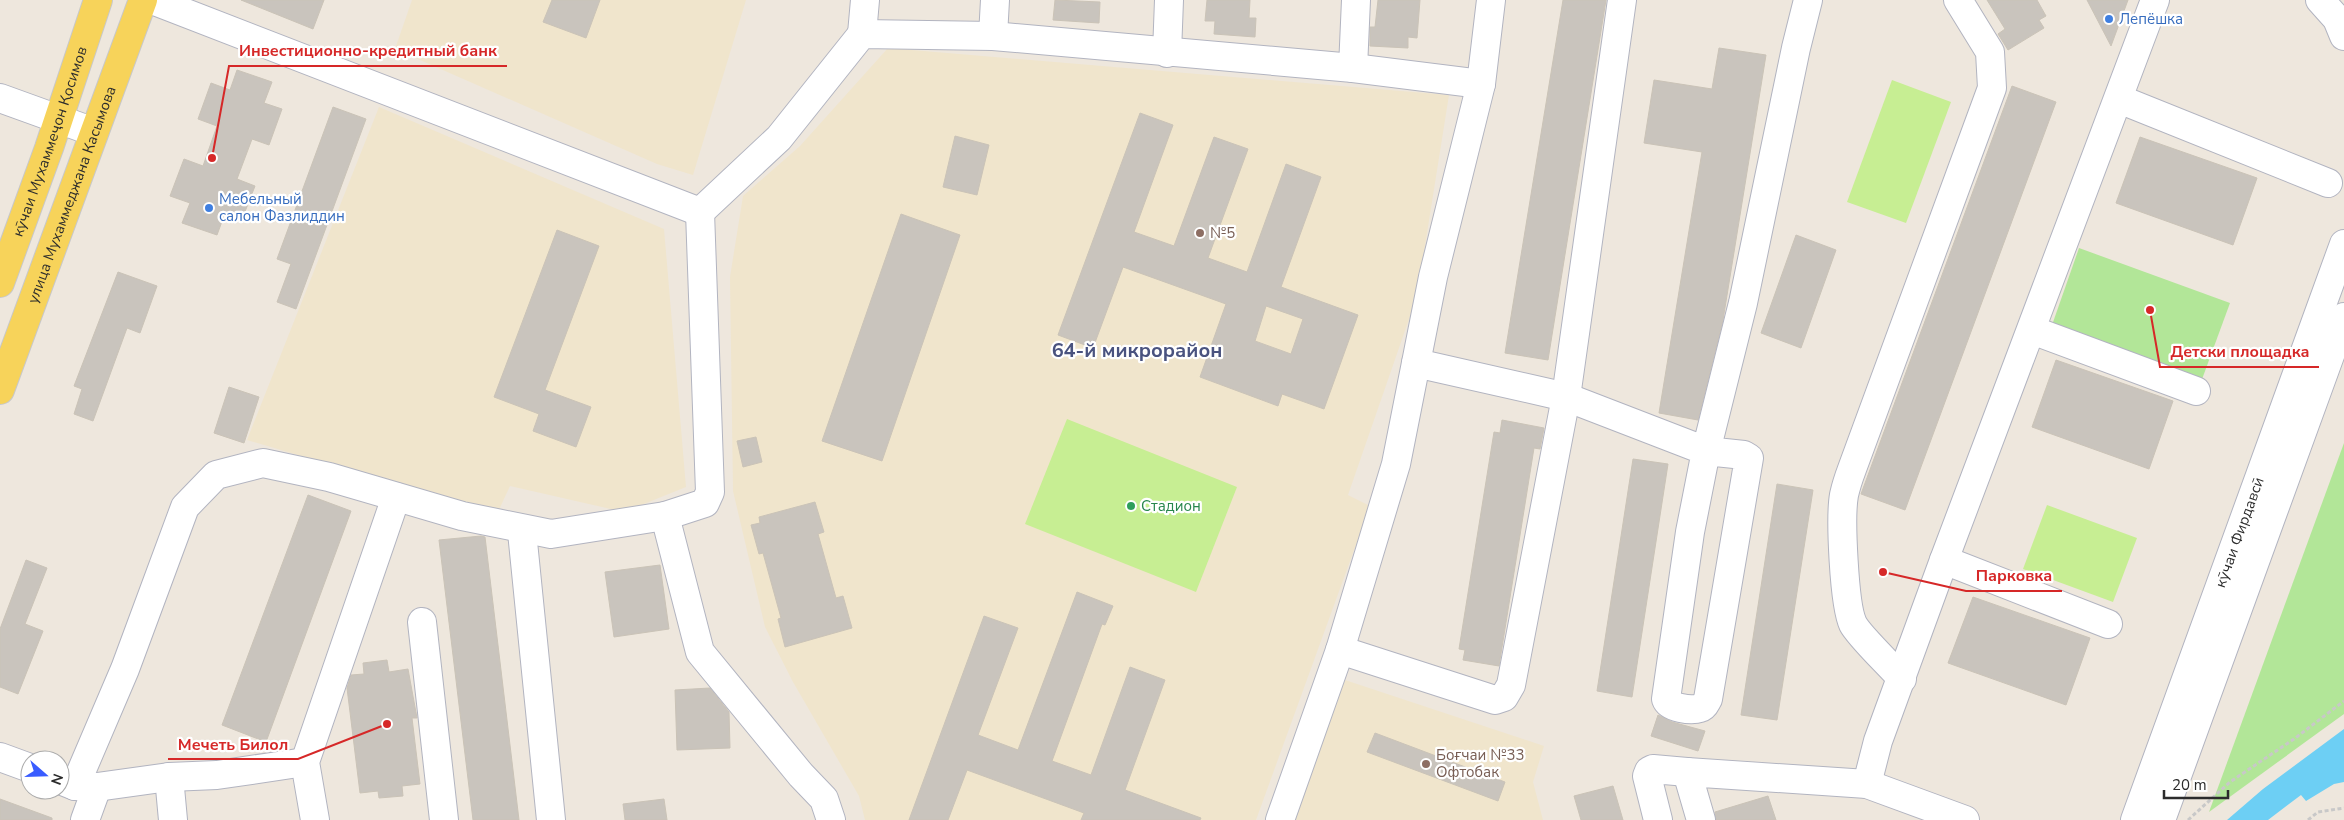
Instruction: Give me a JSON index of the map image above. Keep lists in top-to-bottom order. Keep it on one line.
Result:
{"streets":{"main road":["кӯчаи Мухаммеҷон Қосимов","улица Мухаммеджана Касымова"],"street":["кӯчаи Фирдавсӣ"]},"districts":["64-й микрорайон"],"places":["Лепёшка","Инвестиционно-кредитный банк","Мебельный салон Фазлиддин","№5","Детски площадка","Стадион","Парковка","Мечеть Билол","Боғчаи №33 Офтобак"],"scale_bar":"20 m","north":"right"}
